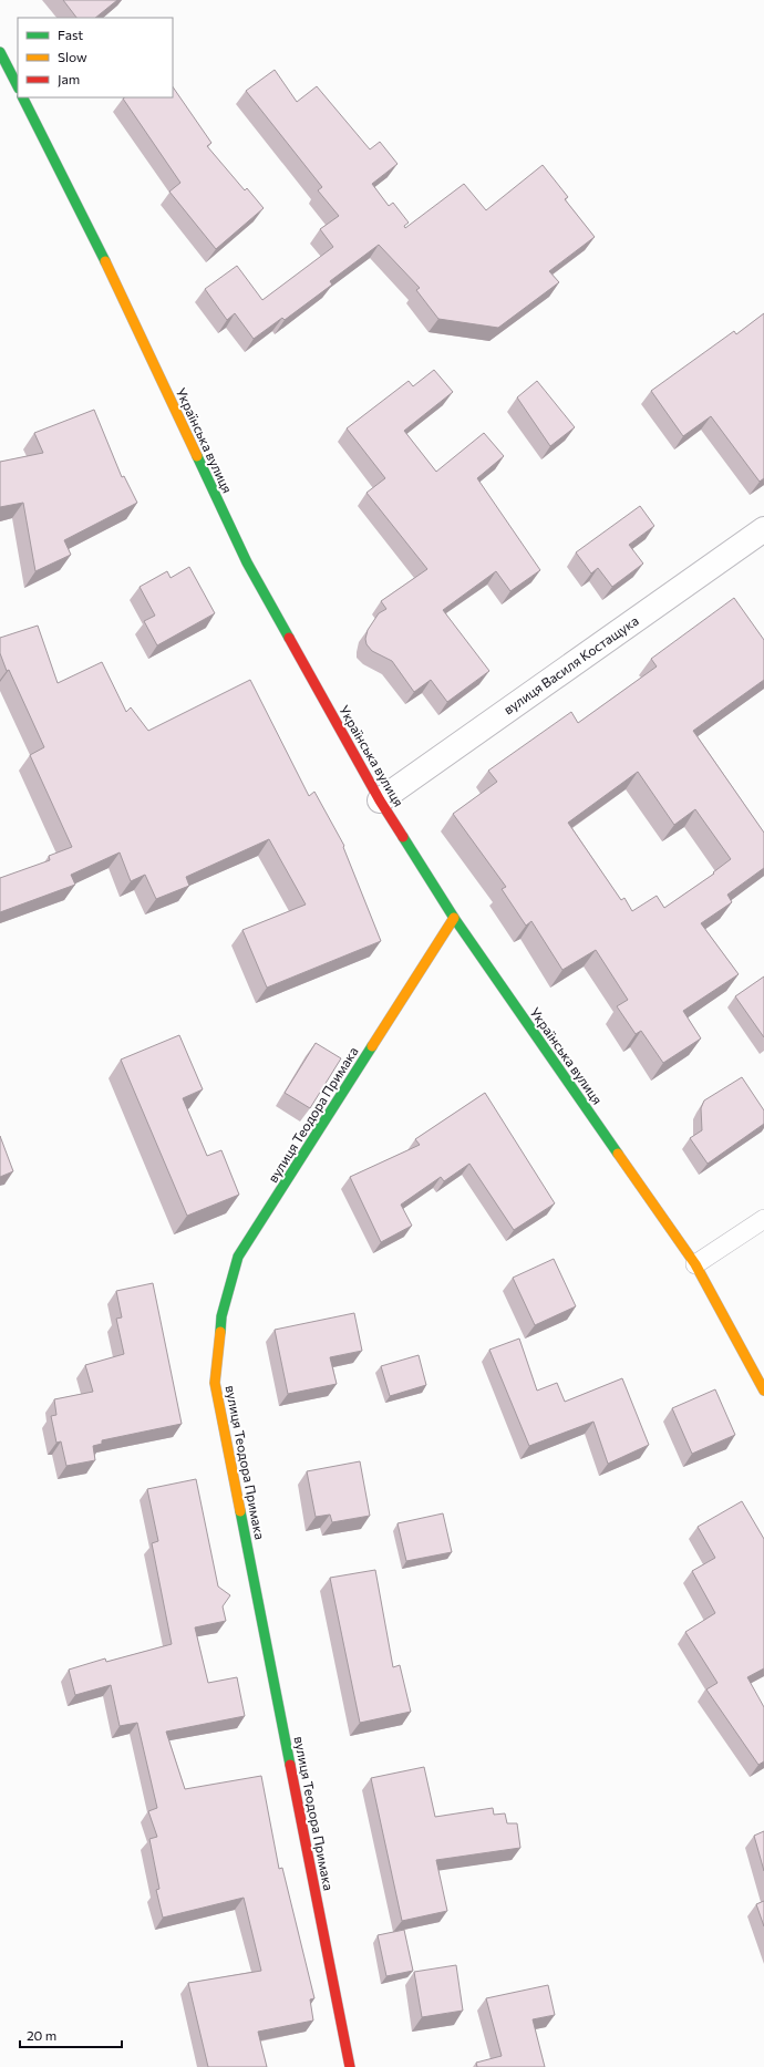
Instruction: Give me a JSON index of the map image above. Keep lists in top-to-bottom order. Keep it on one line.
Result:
{"streets":{"street":["Українська вулиця","вулиця Василя Костащука","вулиця Теодора Примака"]},"crossings":[["Українська вулиця","вулиця Василя Костащука"],["Українська вулиця","вулиця Теодора Примака"]],"legend":["Fast","Slow","Jam"],"scale_bar":"20 m"}
